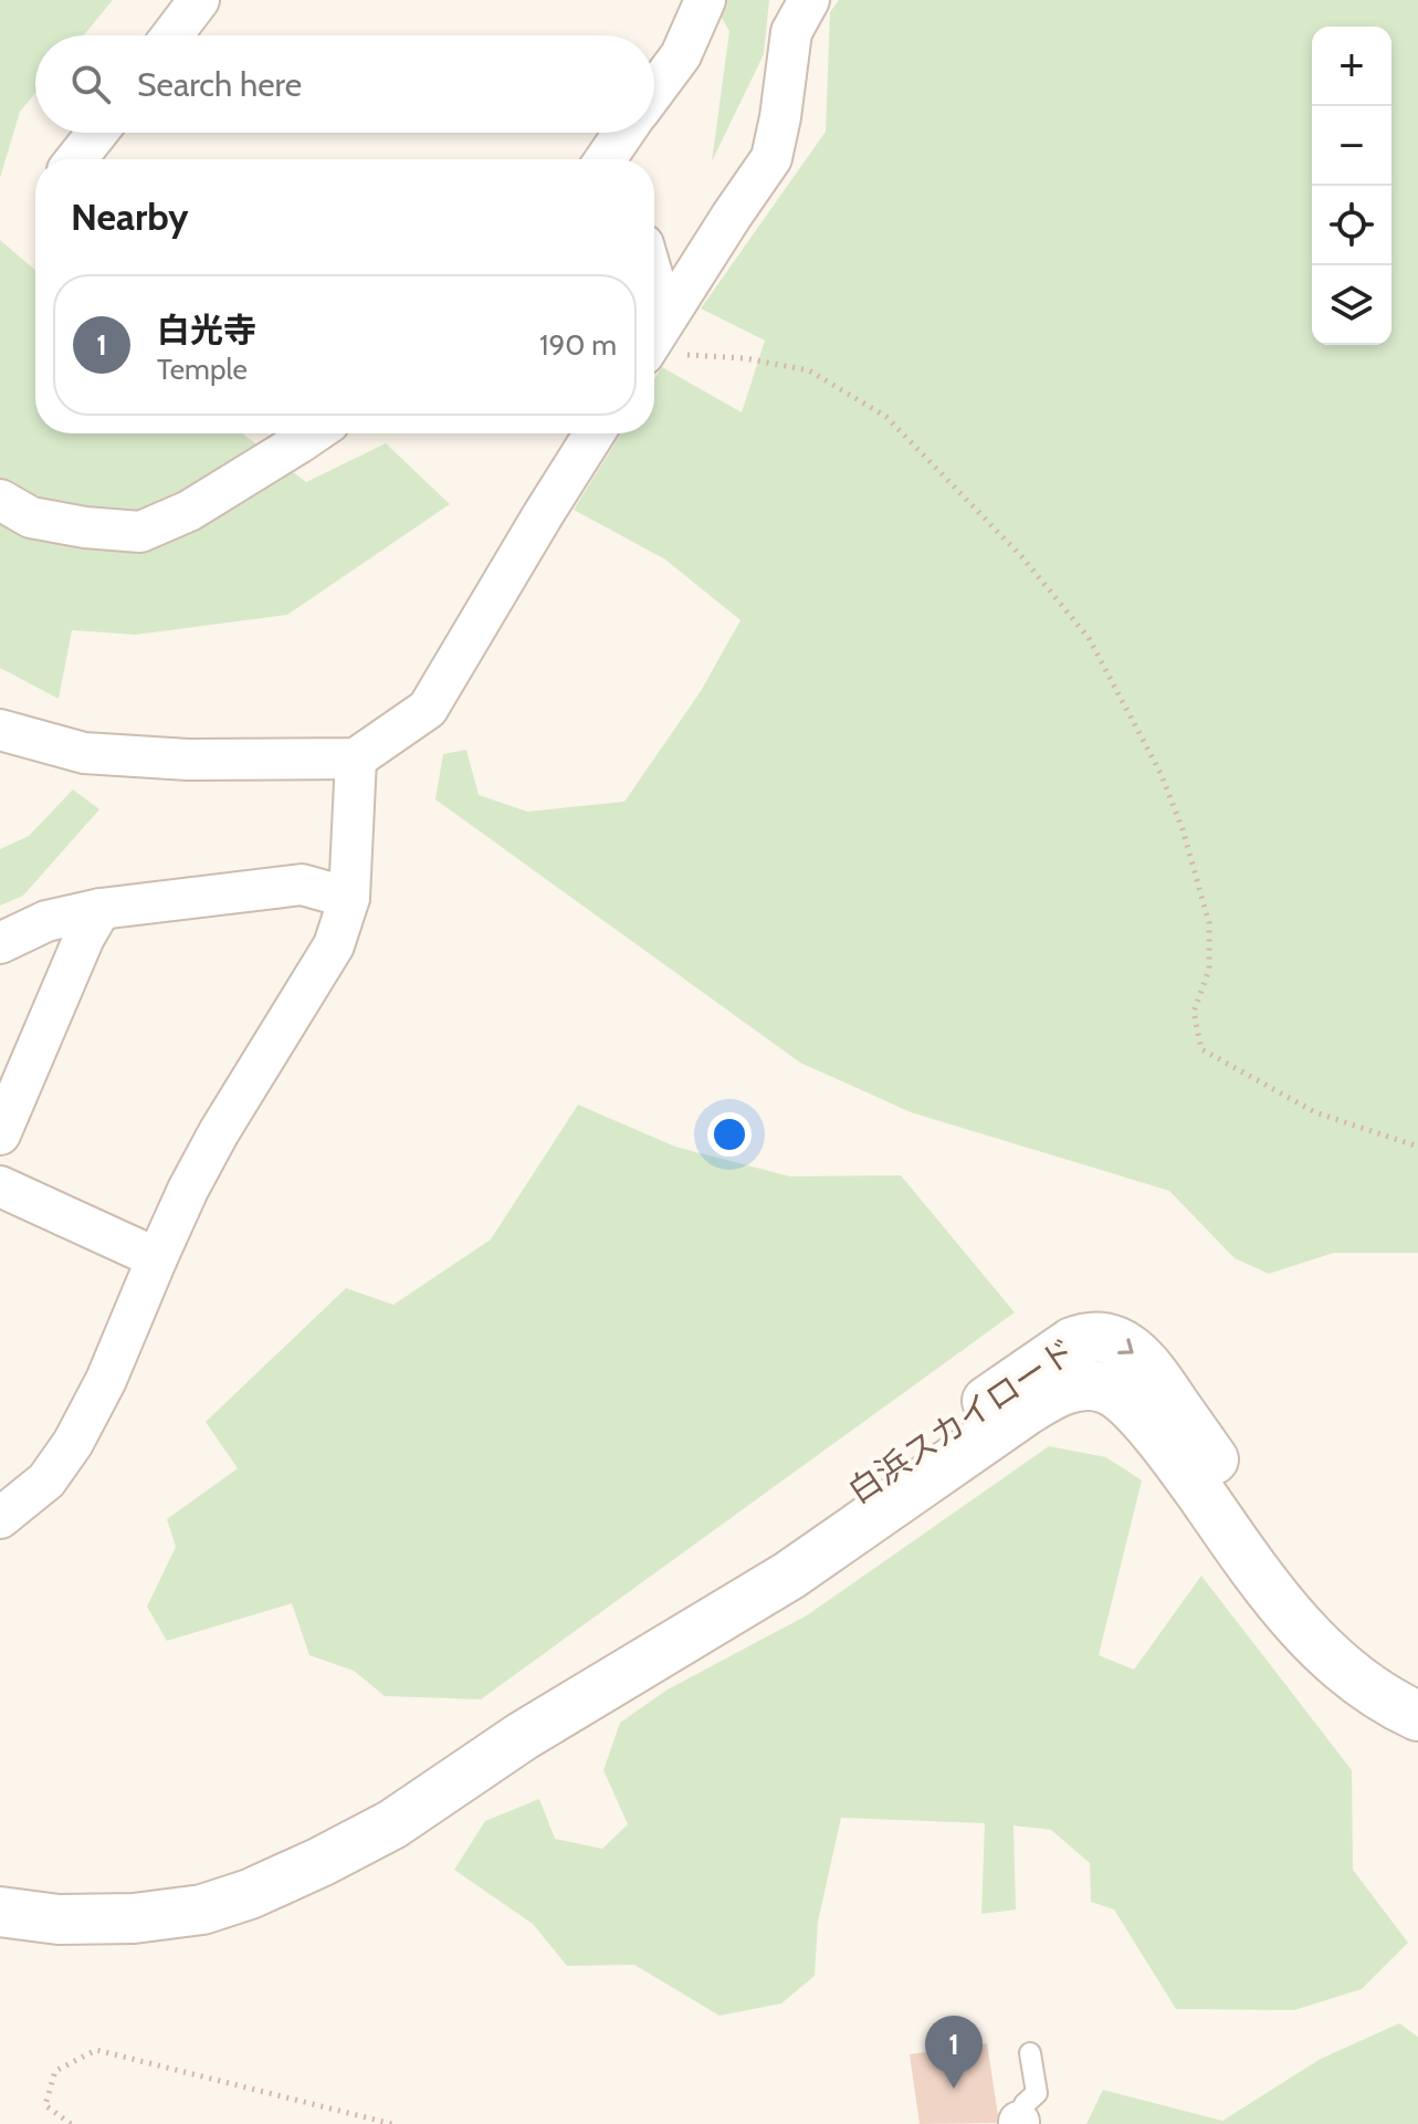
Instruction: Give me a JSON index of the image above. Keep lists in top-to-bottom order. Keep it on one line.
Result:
{"streets":{"street":["白浜スカイロード"]},"page":{"map_buttons":["+","−"],"search":"Search here","heading":"Nearby","list":[{"mark":"1","name":"白光寺","note":"Temple","value":"190 m"}],"pins":"1"}}
